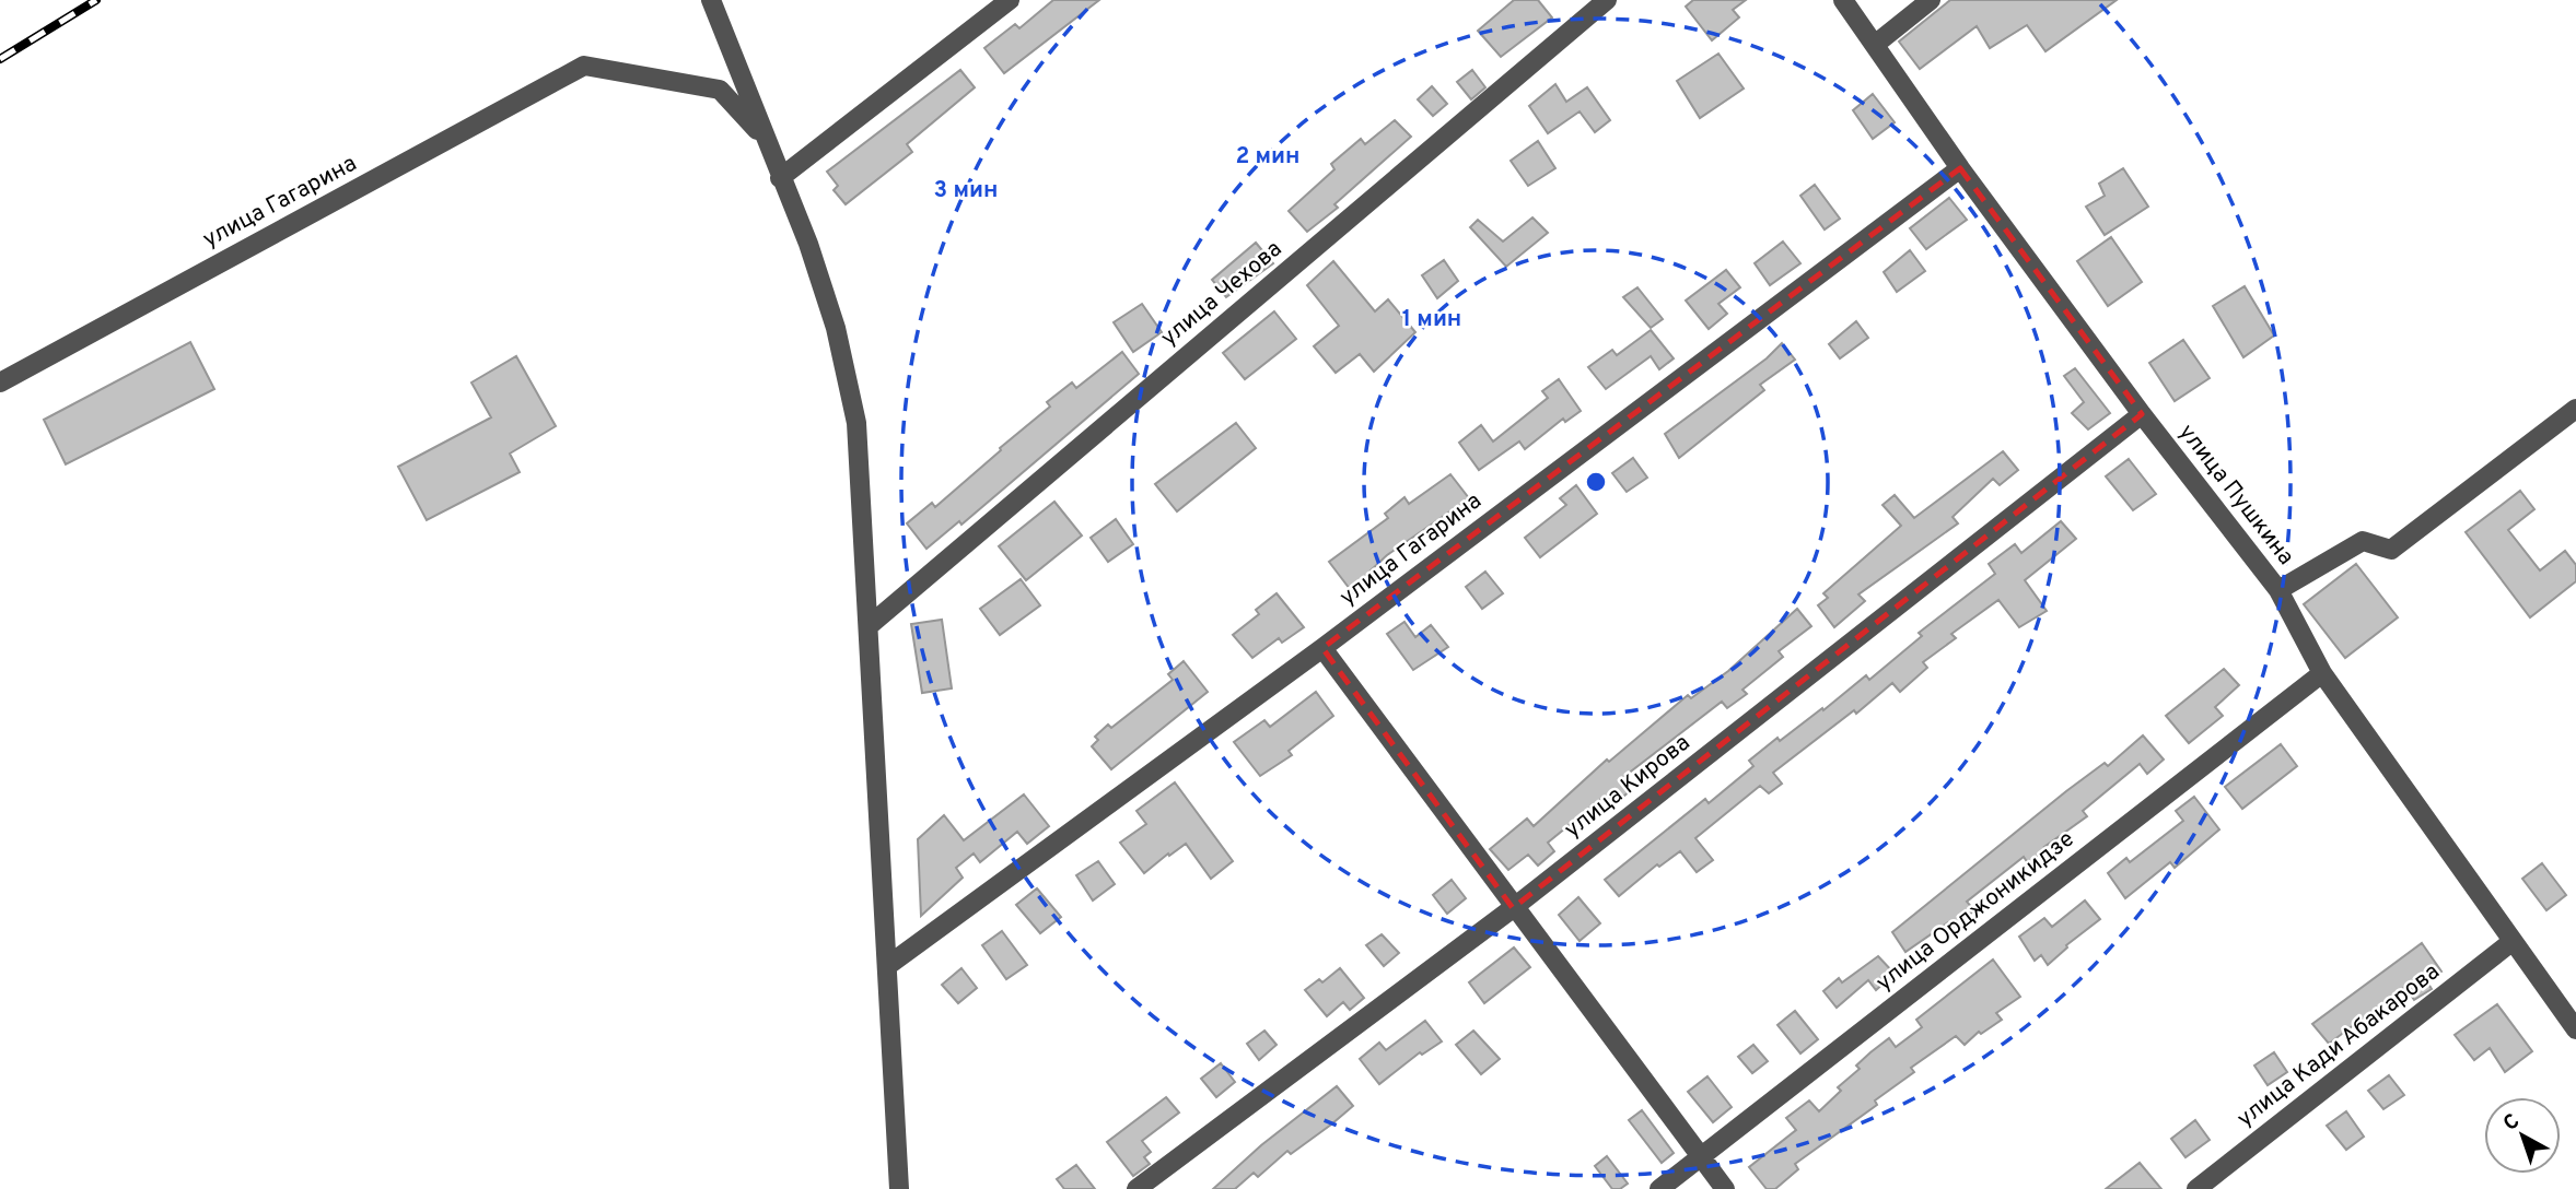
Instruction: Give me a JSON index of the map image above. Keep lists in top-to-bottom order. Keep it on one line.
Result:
{"streets":{"street":["улица Гагарина","улица Чехова","улица Пушкина","улица Кирова","улица Орджоникидзе","улица Кади Абакарова"]},"crossings":[["улица Гагарина","улица Пушкина"],["улица Пушкина","улица Кирова"],["улица Пушкина","улица Орджоникидзе"],["улица Пушкина","улица Кади Абакарова"]],"north":"top left","rings":["2 мин","3 мин","1 мин"]}
